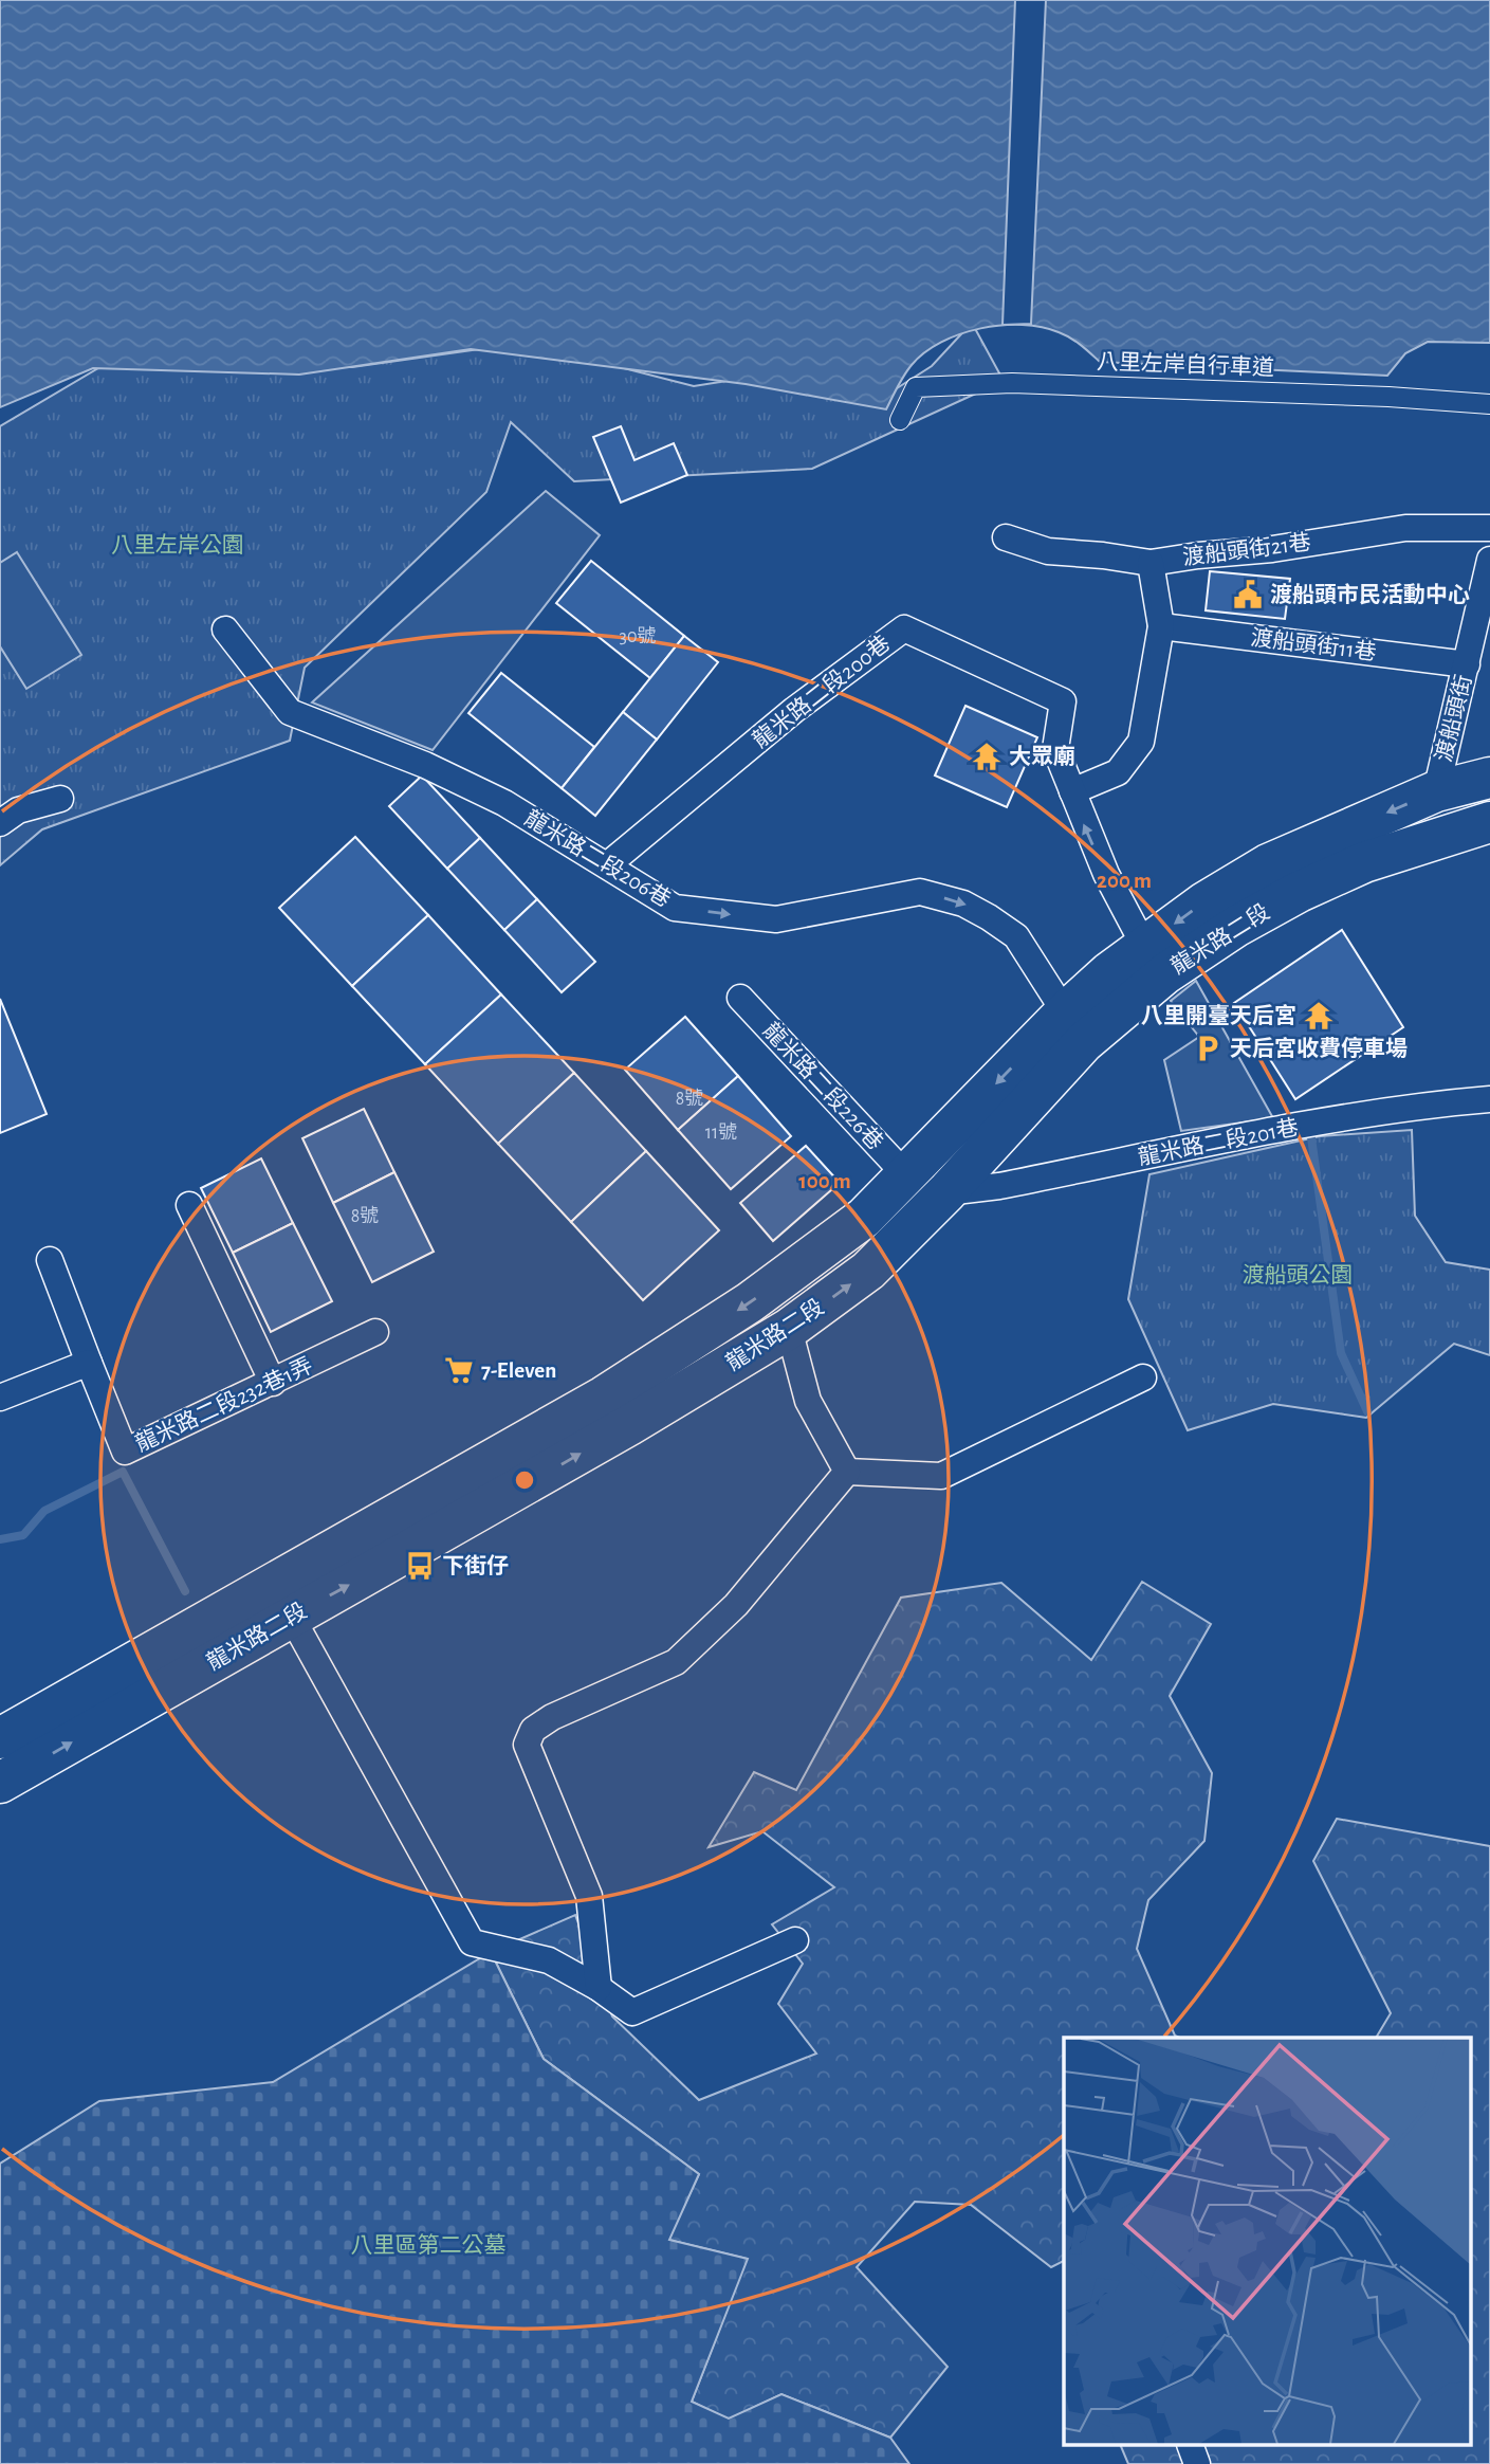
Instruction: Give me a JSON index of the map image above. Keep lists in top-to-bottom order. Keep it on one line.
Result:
{"streets":{"main road":["龍米路二段"],"street":["八里左岸自行車道","渡船頭街21巷","渡船頭街11巷","龍米路二段200巷","渡船頭街","龍米路二段206巷","龍米路二段226巷","龍米路二段201巷","龍米路二段232巷1弄"]},"crossings":[["渡船頭街11巷","渡船頭街"],["龍米路二段200巷","龍米路二段206巷"],["龍米路二段200巷","龍米路二段"],["渡船頭街","龍米路二段"],["龍米路二段206巷","龍米路二段"],["龍米路二段","龍米路二段226巷"],["龍米路二段","龍米路二段201巷"]],"one_way":["龍米路二段206巷"],"parks":["八里左岸公園","渡船頭公園","八里區第二公墓"],"places":{"public building":["渡船頭市民活動中心"],"temple":["大眾廟","八里開臺天后宮"],"parking":["天后宮收費停車場"],"supermarket":["7-Eleven"],"bus stop":["下街仔"]},"house_numbers":["30號","8號","11號","8號"],"rings":["200 m","100 m"]}
